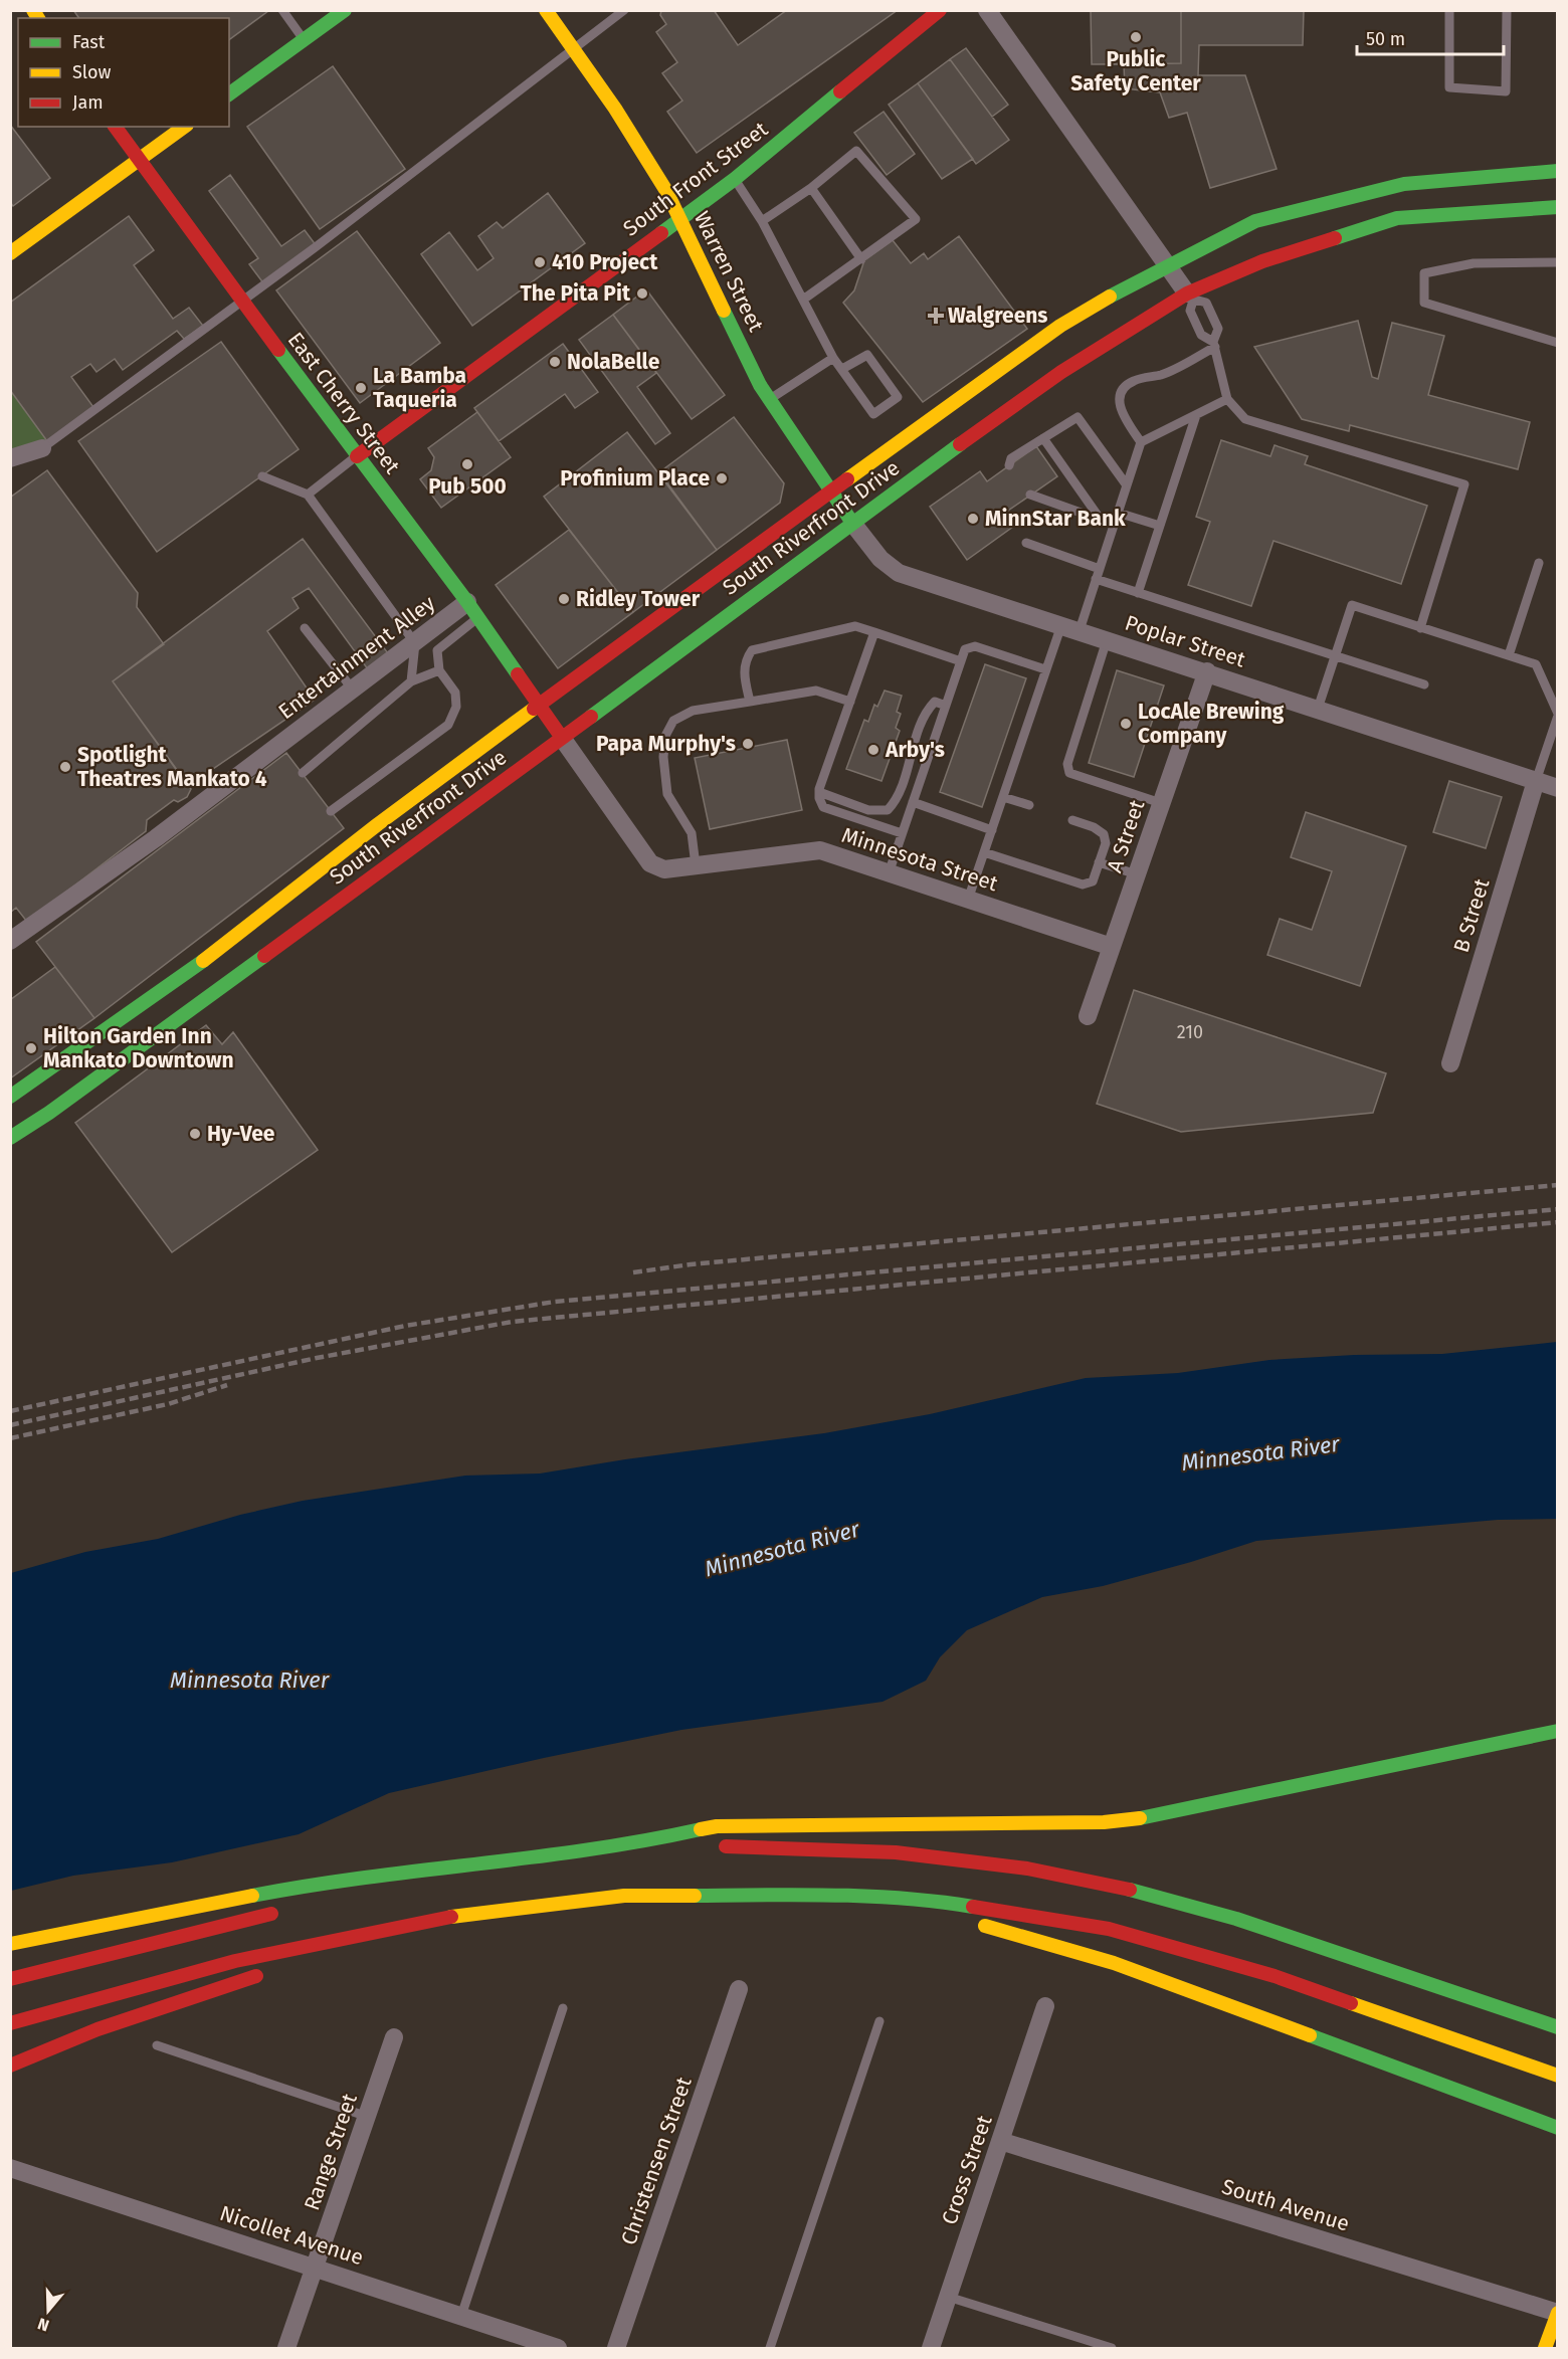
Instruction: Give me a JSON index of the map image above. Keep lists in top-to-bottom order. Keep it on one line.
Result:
{"streets":{"main road":["South Front Street","Warren Street","East Cherry Street","South Riverfront Drive","Poplar Street","Minnesota Street"],"street":["Entertainment Alley","A Street","B Street","Range Street","Christensen Street","Cross Street","South Avenue","Nicollet Avenue"]},"crossings":[["South Front Street","Warren Street"],["South Front Street","East Cherry Street"],["Warren Street","South Riverfront Drive"],["Warren Street","Poplar Street"],["East Cherry Street","South Riverfront Drive"],["East Cherry Street","Entertainment Alley"],["East Cherry Street","Minnesota Street"],["South Riverfront Drive","Poplar Street"],["South Riverfront Drive","Minnesota Street"],["Poplar Street","A Street"],["Poplar Street","B Street"],["A Street","Minnesota Street"],["Range Street","Nicollet Avenue"],["Cross Street","South Avenue"]],"water":["Minnesota River"],"places":{"other":["Public Safety Center","410 Project","The Pita Pit","NolaBelle","La Bamba Taqueria","Pub 500","Profinium Place","MinnStar Bank","Ridley Tower","LocAle Brewing Company","Papa Murphy's","Arby's","Spotlight Theatres Mankato 4","Hilton Garden Inn Mankato Downtown","Hy-Vee"],"health":["Walgreens"]},"house_numbers":["210"],"legend":["Fast","Slow","Jam"],"scale_bar":"50 m","north":"bottom"}
